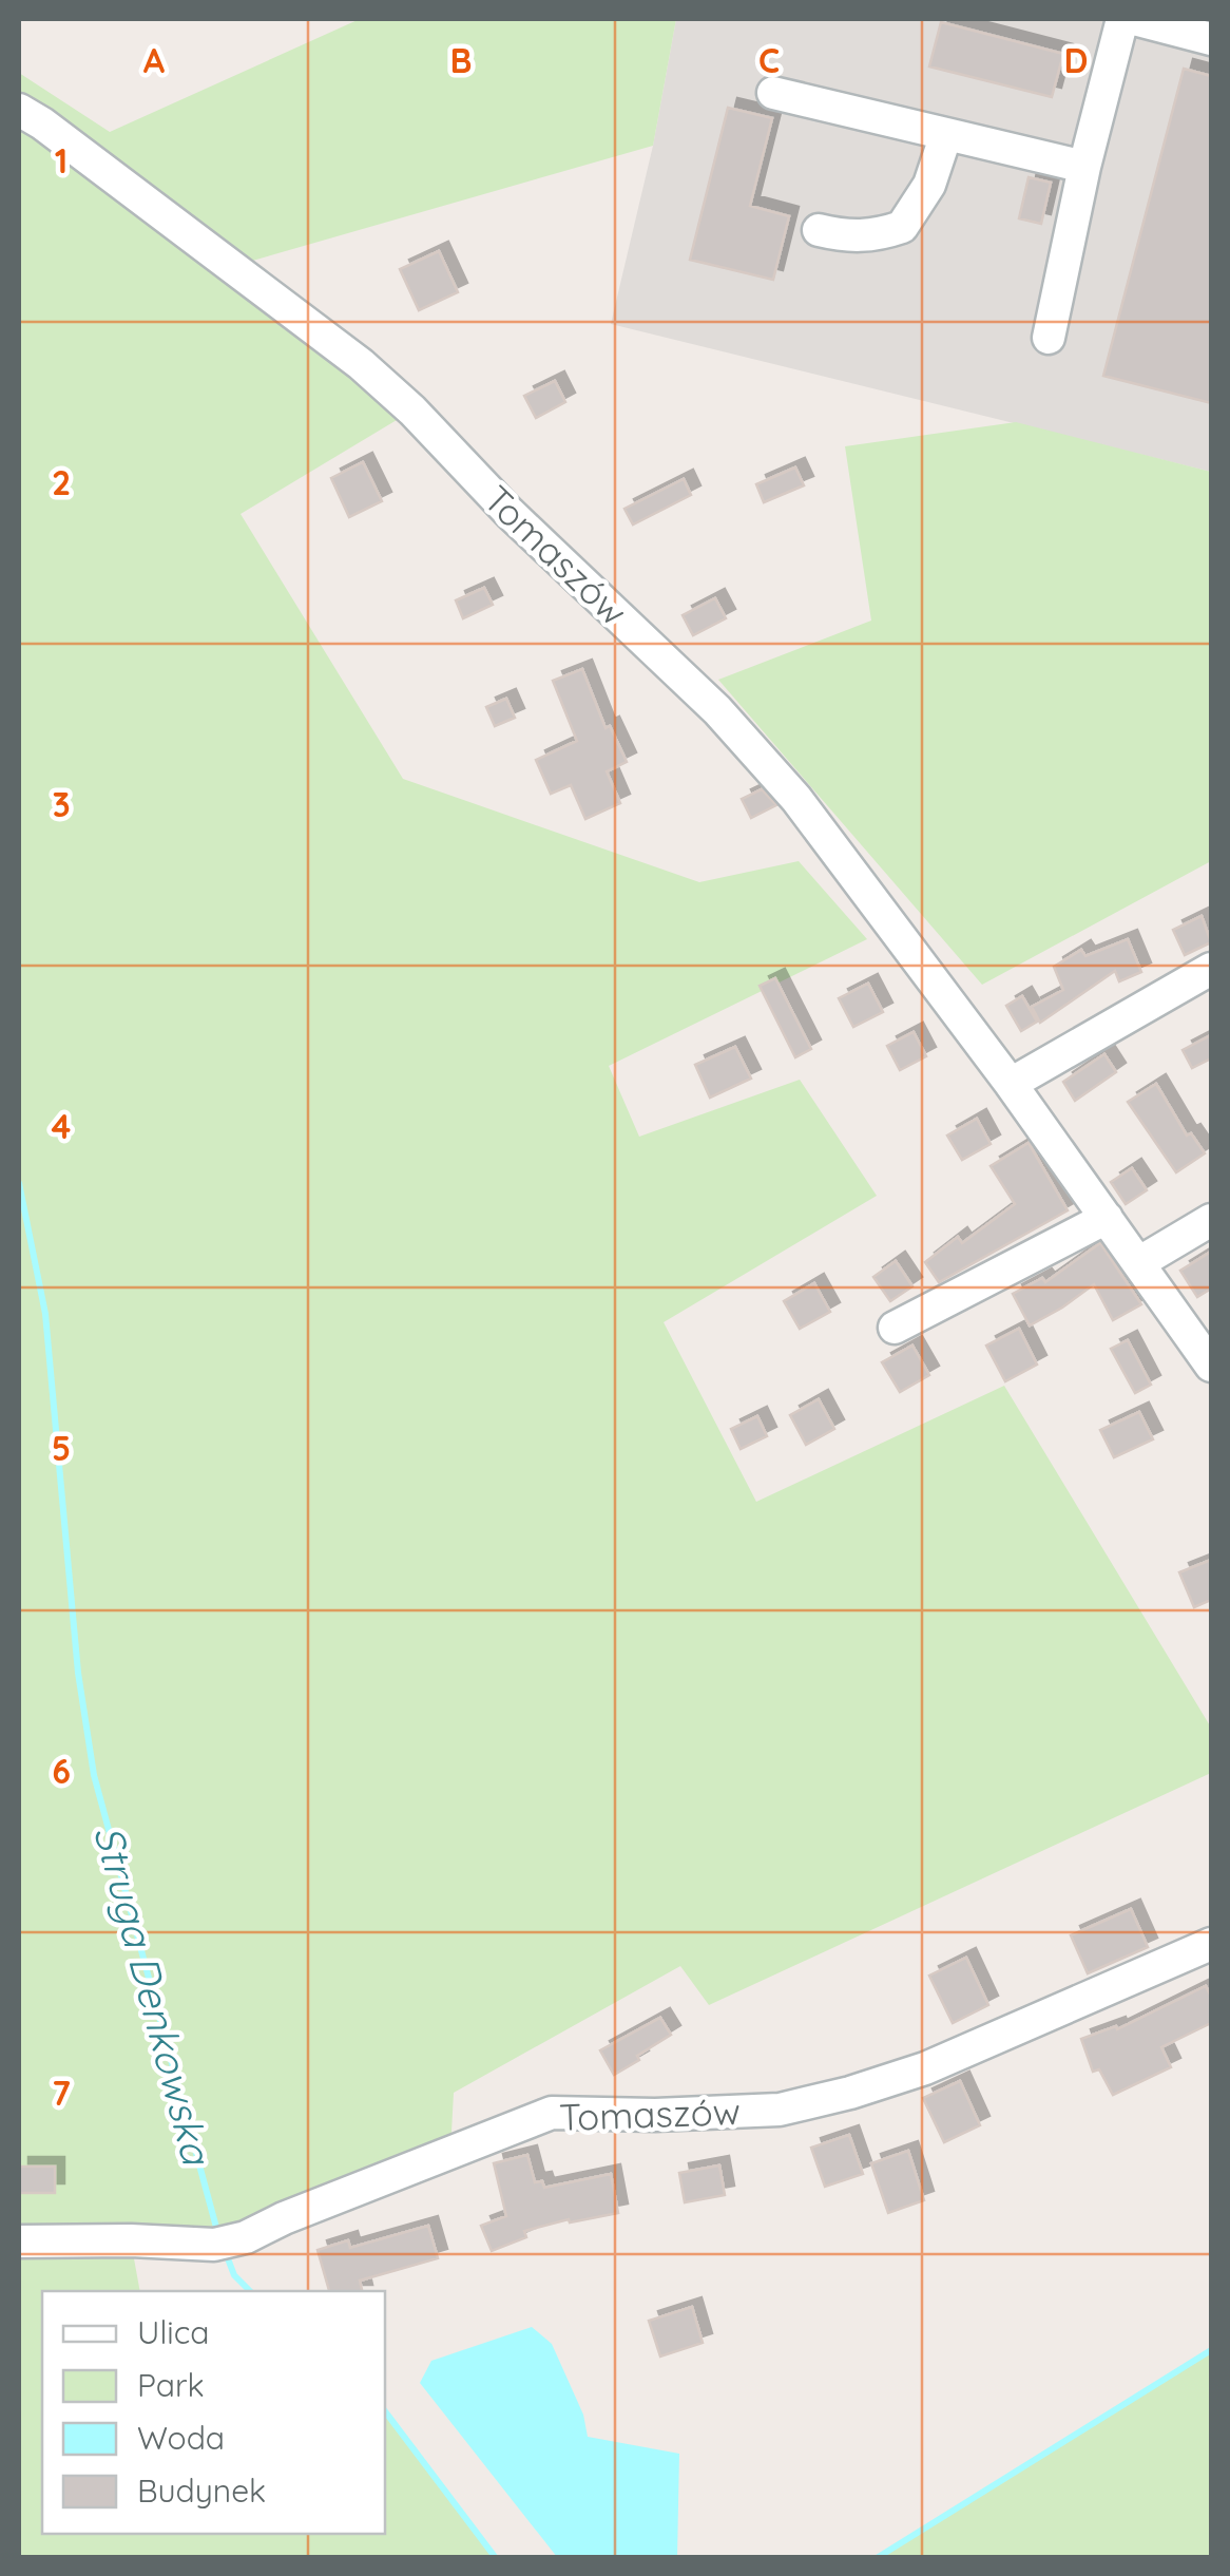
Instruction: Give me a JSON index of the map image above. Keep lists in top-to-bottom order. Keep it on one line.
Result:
{"streets":{"street":["Tomaszów"]},"water":["Struga Denkowska"],"legend":["Ulica","Park","Woda","Budynek"],"grid":{"columns":["A","B","C","D"],"rows":["1","2","3","4","5","6","7"]}}
